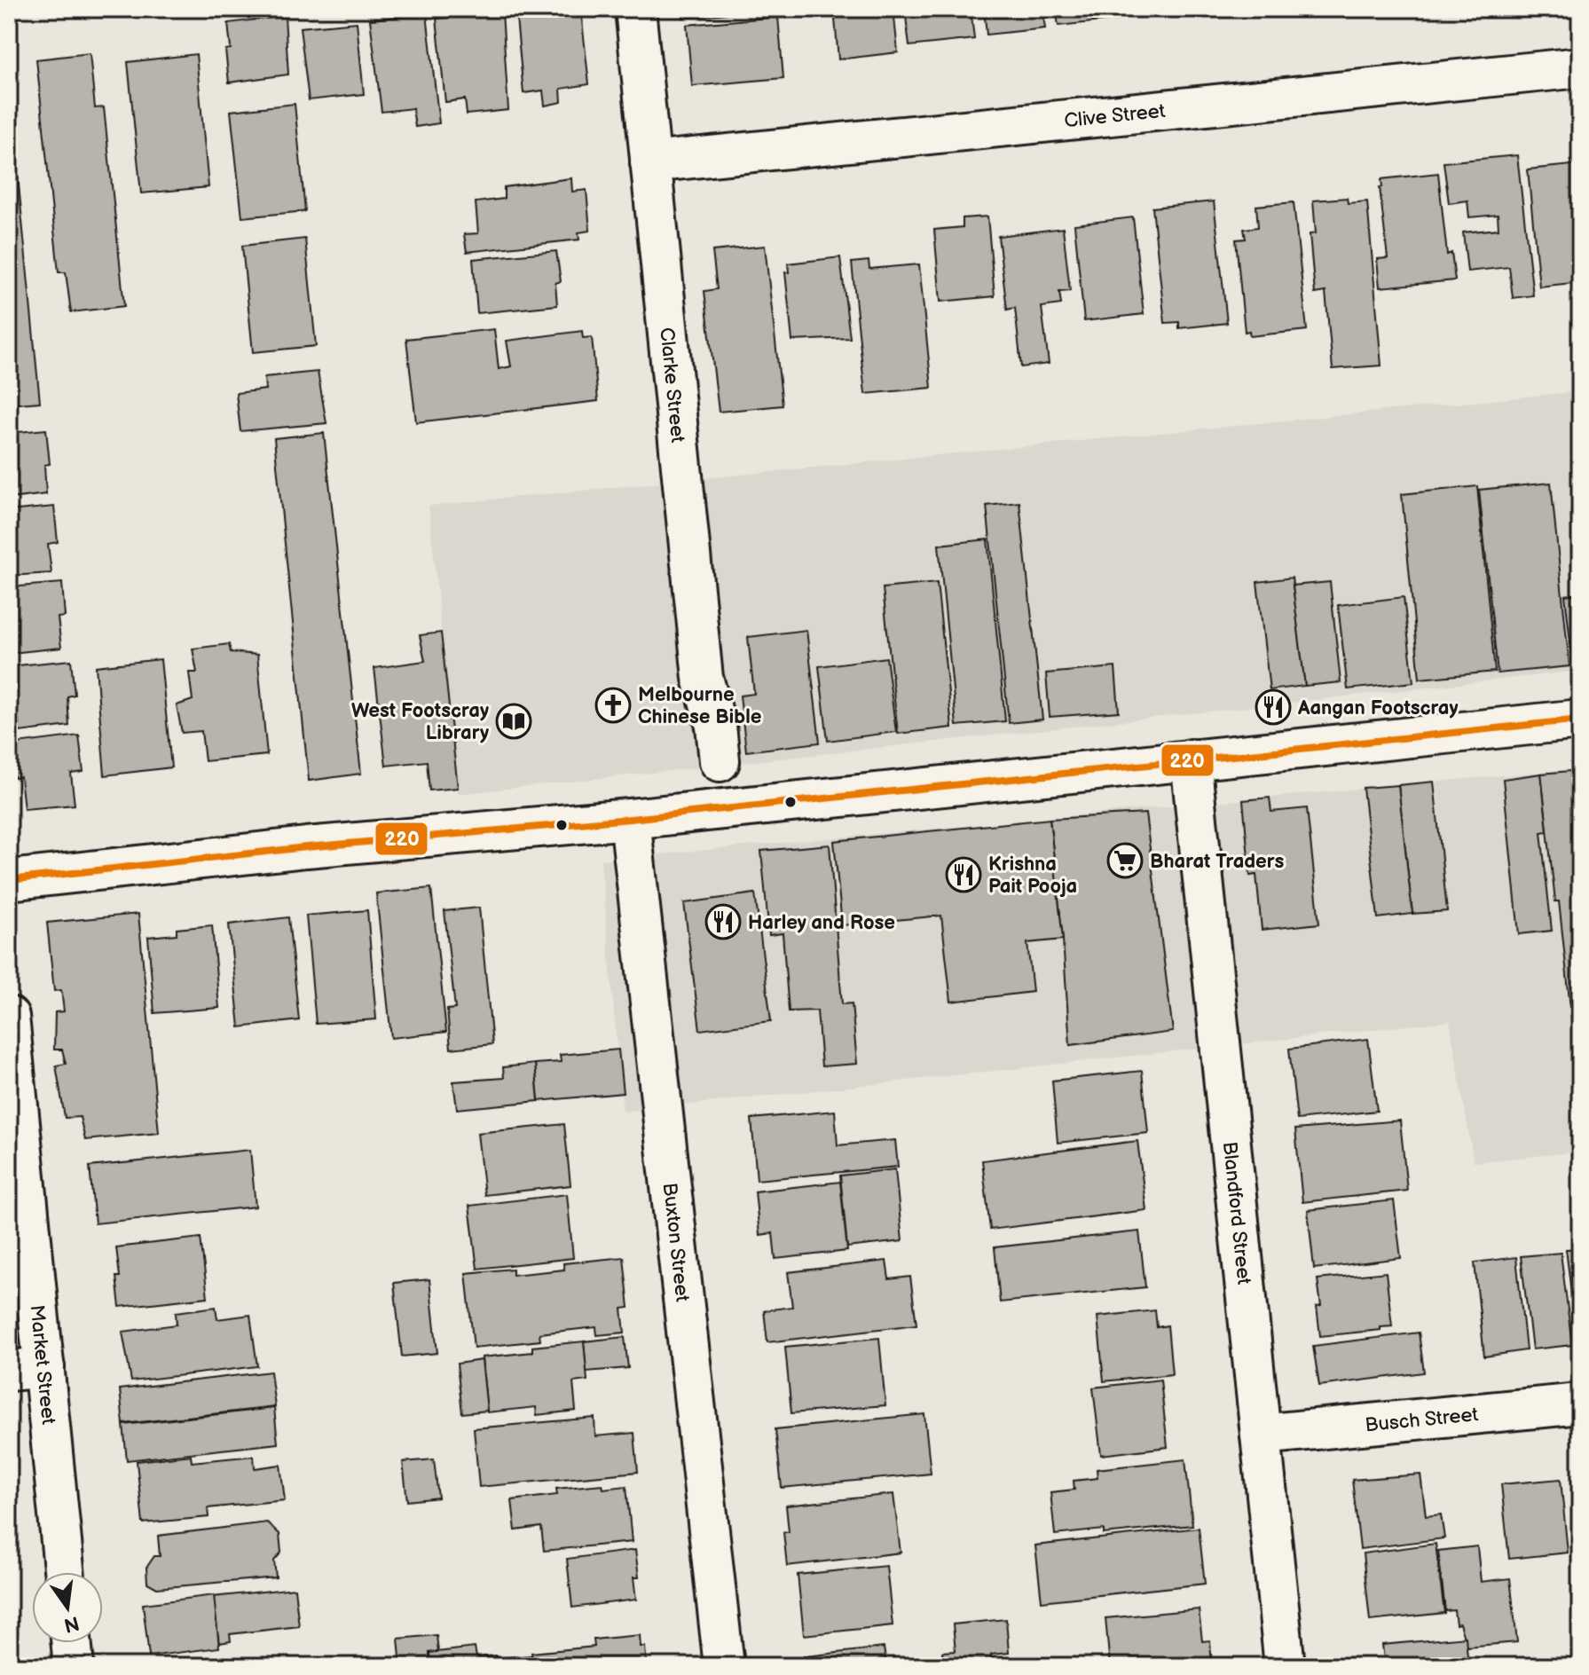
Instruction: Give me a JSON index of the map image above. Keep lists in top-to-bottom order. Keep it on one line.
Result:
{"streets":{"street":["Clive Street","Clarke Street","Blandford Street","Buxton Street","Market Street","Busch Street"]},"crossings":[["Clive Street","Clarke Street"],["Blandford Street","Busch Street"]],"places":{"church":["Melbourne Chinese Bible"],"restaurant":["Aangan Footscray","Krishna Pait Pooja","Harley and Rose"],"library":["West Footscray Library"],"supermarket":["Bharat Traders"]},"lines":["transit line 220"],"north":"bottom"}
